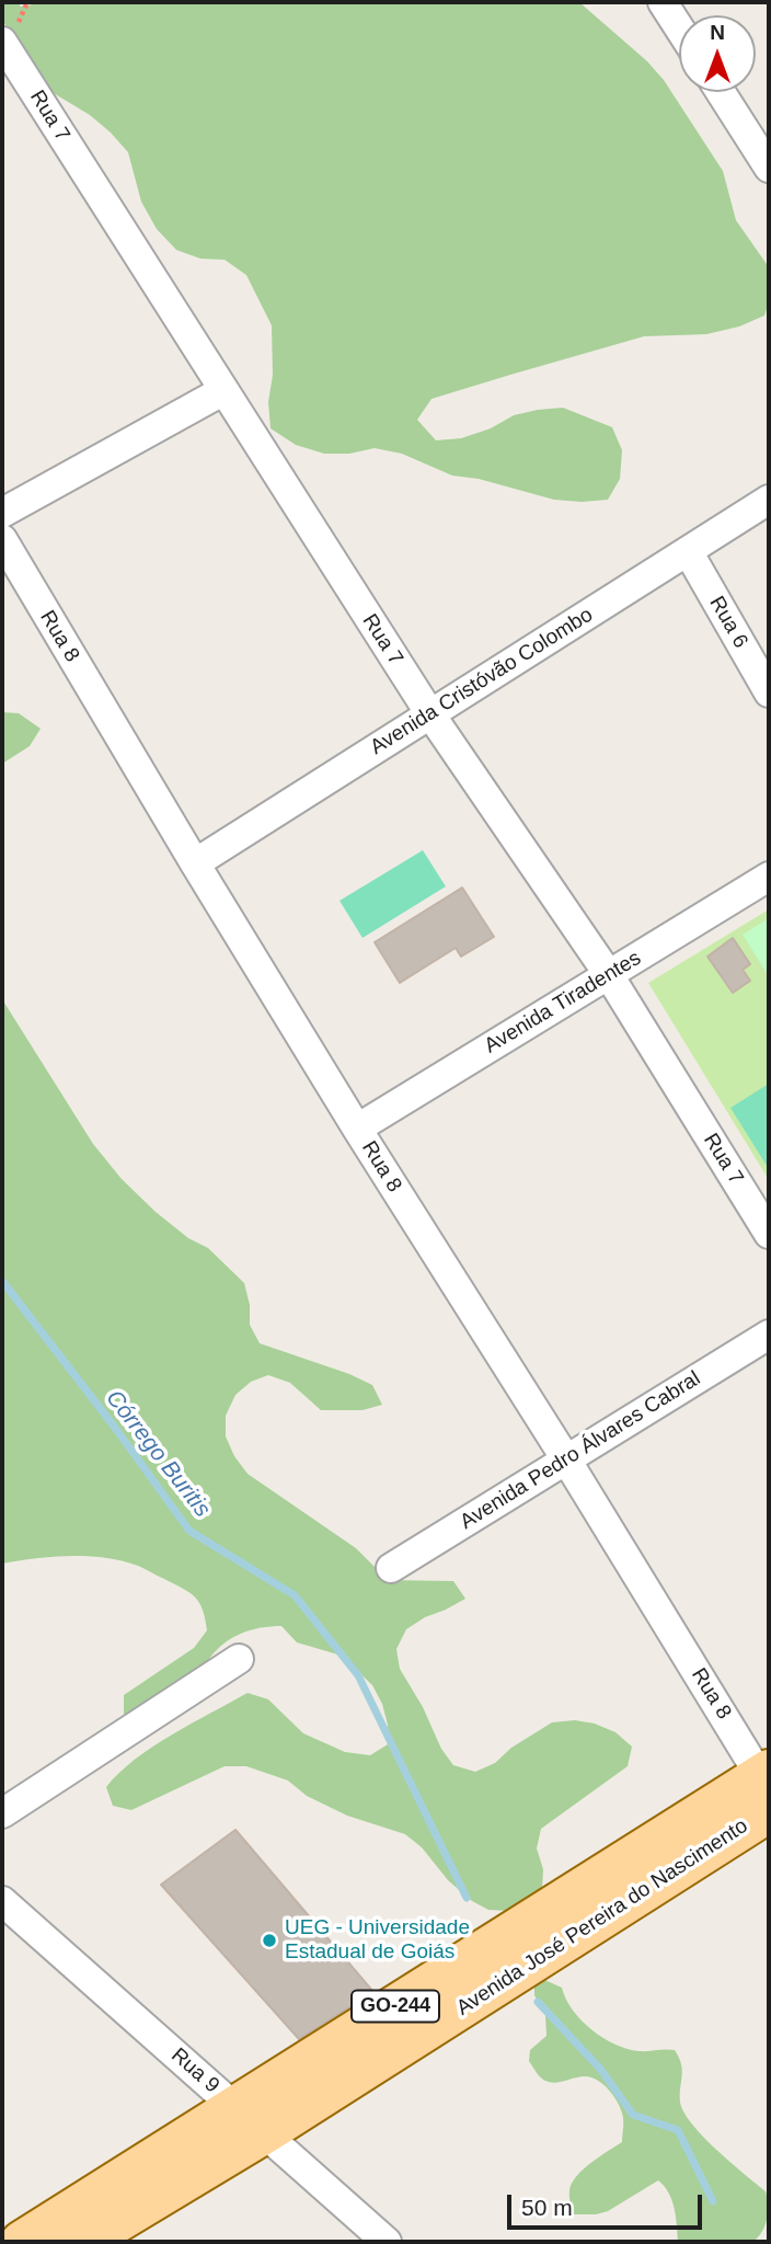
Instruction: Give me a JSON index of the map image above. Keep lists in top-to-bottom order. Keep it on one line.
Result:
{"streets":{"main road":["Avenida José Pereira do Nascimento","GO-244"],"street":["Rua 7","Rua 6","Rua 8","Avenida Cristóvão Colombo","Avenida Tiradentes","Avenida Pedro Álvares Cabral","Rua 9"]},"crossings":[["Rua 7","Avenida Cristóvão Colombo"],["Rua 7","Avenida Tiradentes"],["Rua 6","Avenida Cristóvão Colombo"],["Rua 8","Avenida Cristóvão Colombo"],["Rua 8","Avenida Tiradentes"],["Rua 8","Avenida Pedro Álvares Cabral"],["Rua 8","Avenida José Pereira do Nascimento"],["Avenida José Pereira do Nascimento","Rua 9"]],"water":["Córrego Buritis"],"places":["UEG - Universidade Estadual de Goiás"],"scale_bar":"50 m","north":"top"}
